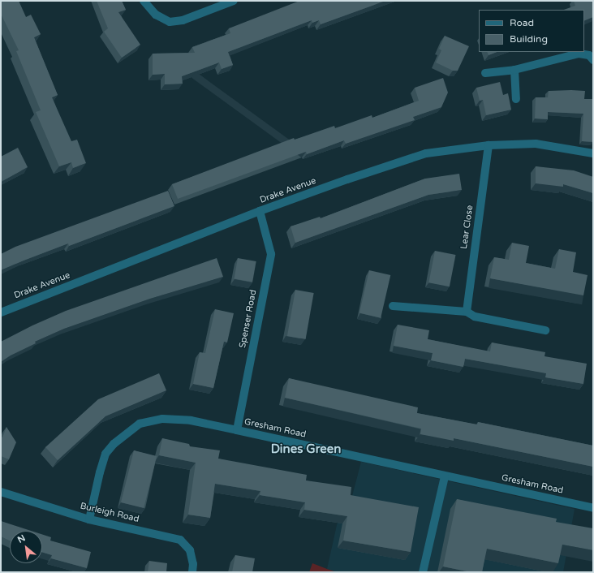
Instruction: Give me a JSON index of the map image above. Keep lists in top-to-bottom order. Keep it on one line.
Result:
{"streets":{"street":["Drake Avenue","Lear Close","Spenser Road","Gresham Road","Burleigh Road"]},"crossings":[["Drake Avenue","Lear Close"],["Drake Avenue","Spenser Road"],["Spenser Road","Gresham Road"],["Gresham Road","Burleigh Road"]],"districts":["Dines Green"],"legend":["Road","Building"],"north":"top left"}
